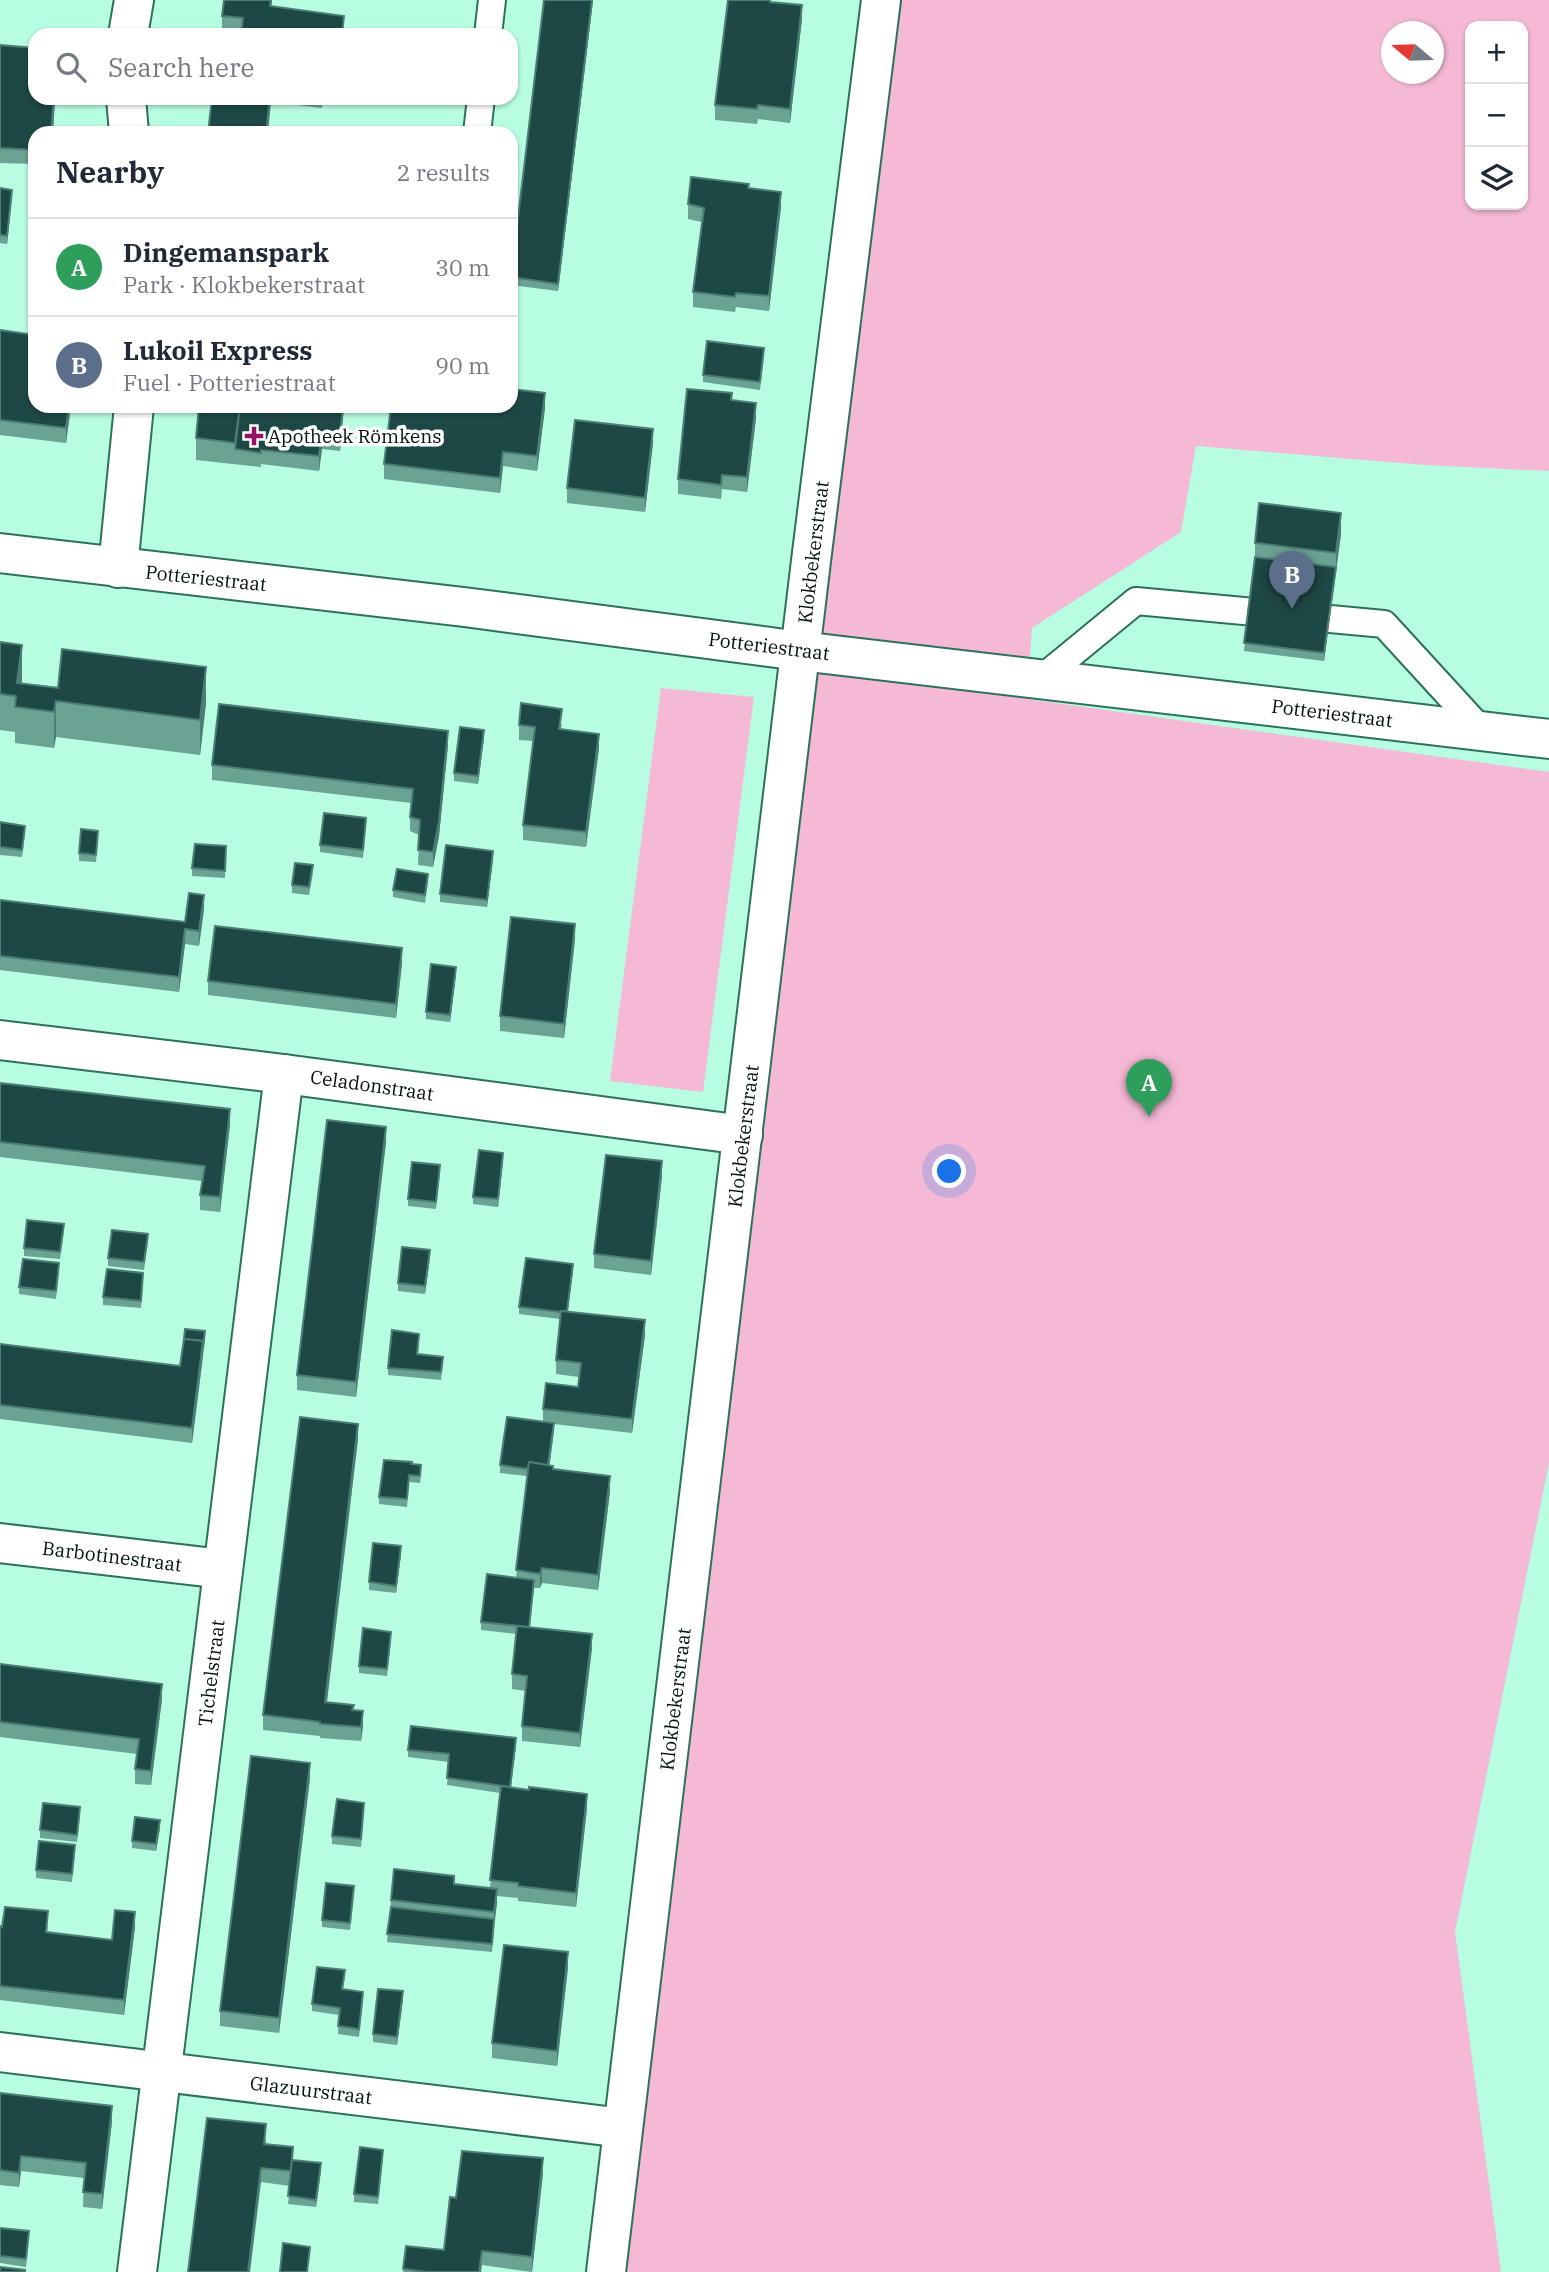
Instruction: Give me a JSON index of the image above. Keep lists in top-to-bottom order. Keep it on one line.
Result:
{"streets":{"street":["Klokbekerstraat","Potteriestraat","Celadonstraat","Barbotinestraat","Tichelstraat","Glazuurstraat"]},"crossings":[["Klokbekerstraat","Potteriestraat"],["Klokbekerstraat","Celadonstraat"],["Klokbekerstraat","Glazuurstraat"],["Celadonstraat","Tichelstraat"],["Barbotinestraat","Tichelstraat"],["Tichelstraat","Glazuurstraat"]],"places":{"health":["Apotheek Römkens"]},"north":"left","page":{"map_buttons":["+","−"],"search":"Search here","heading":["Nearby","2 results"],"list":[{"mark":"A","name":"Dingemanspark","note":"Park · Klokbekerstraat","value":"30 m"},{"mark":"B","name":"Lukoil Express","note":"Fuel · Potteriestraat","value":"90 m"}],"pins":["B","A"]}}
